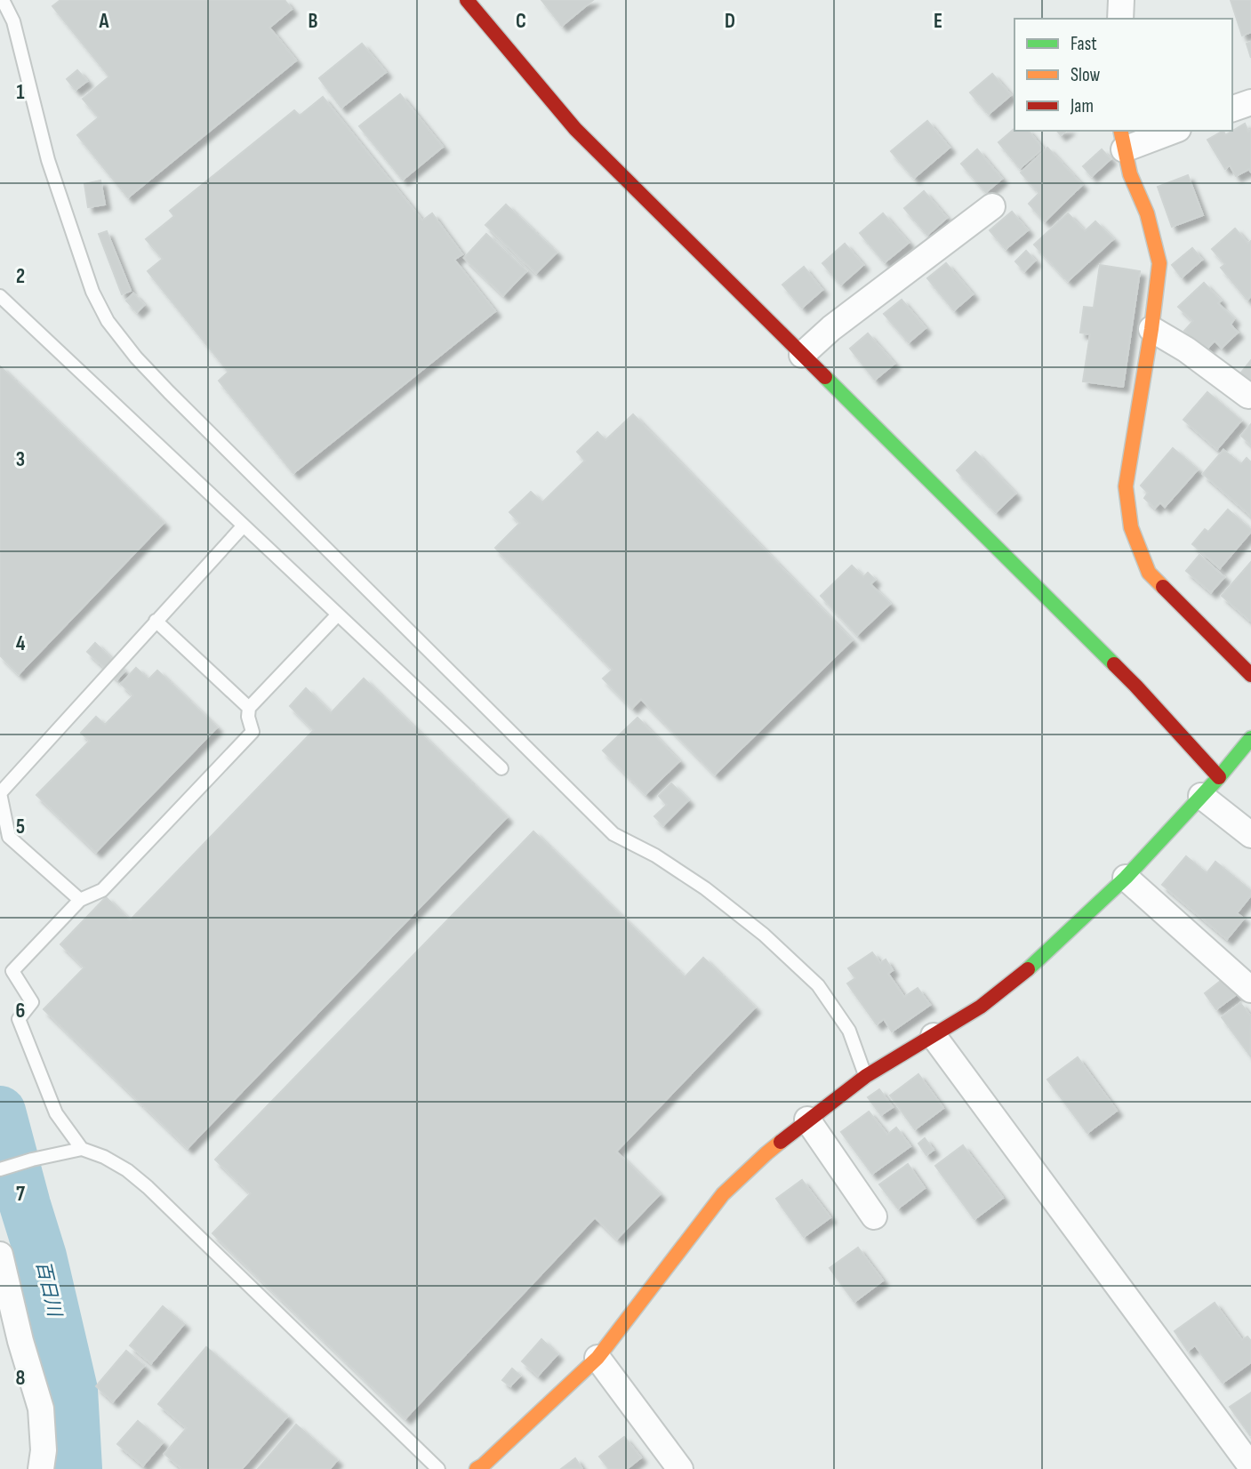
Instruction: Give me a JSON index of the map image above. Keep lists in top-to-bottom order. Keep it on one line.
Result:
{"water":["百日川"],"legend":["Fast","Slow","Jam"],"grid":{"columns":["A","B","C","D","E"],"rows":["1","2","3","4","5","6","7","8"]}}
